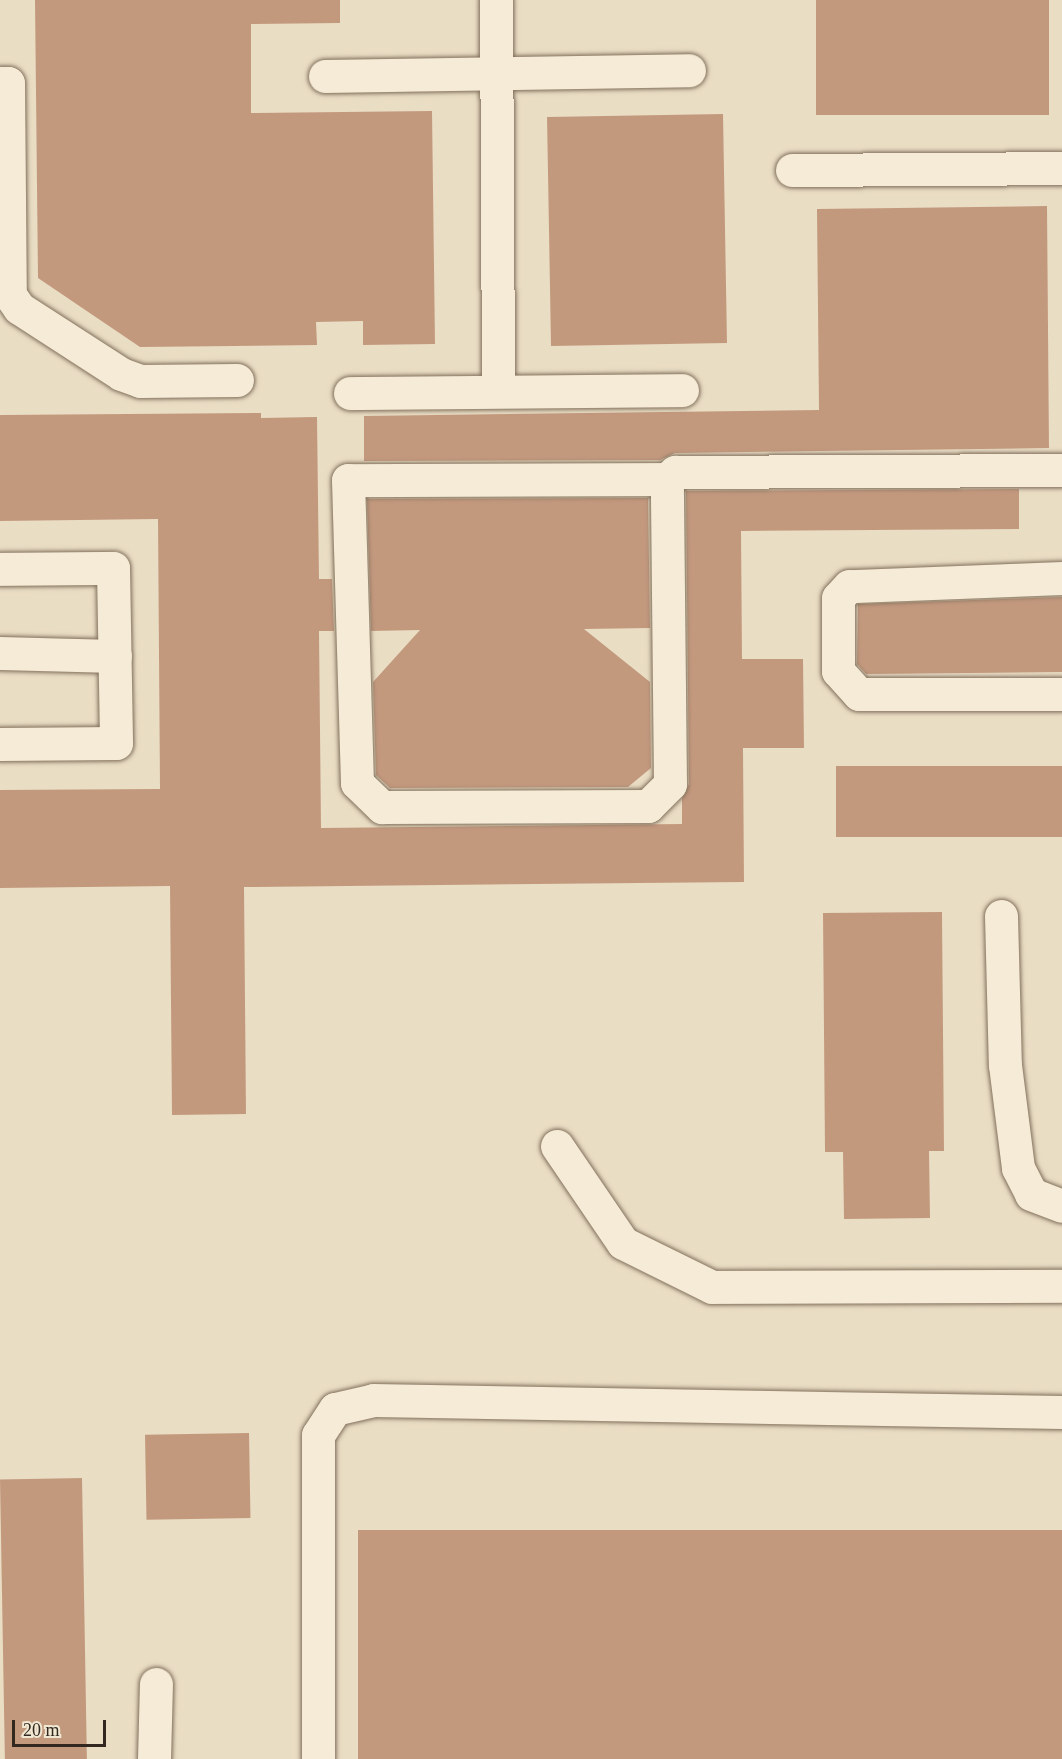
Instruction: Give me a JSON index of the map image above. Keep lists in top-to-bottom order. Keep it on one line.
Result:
{"scale_bar":"20 m"}
